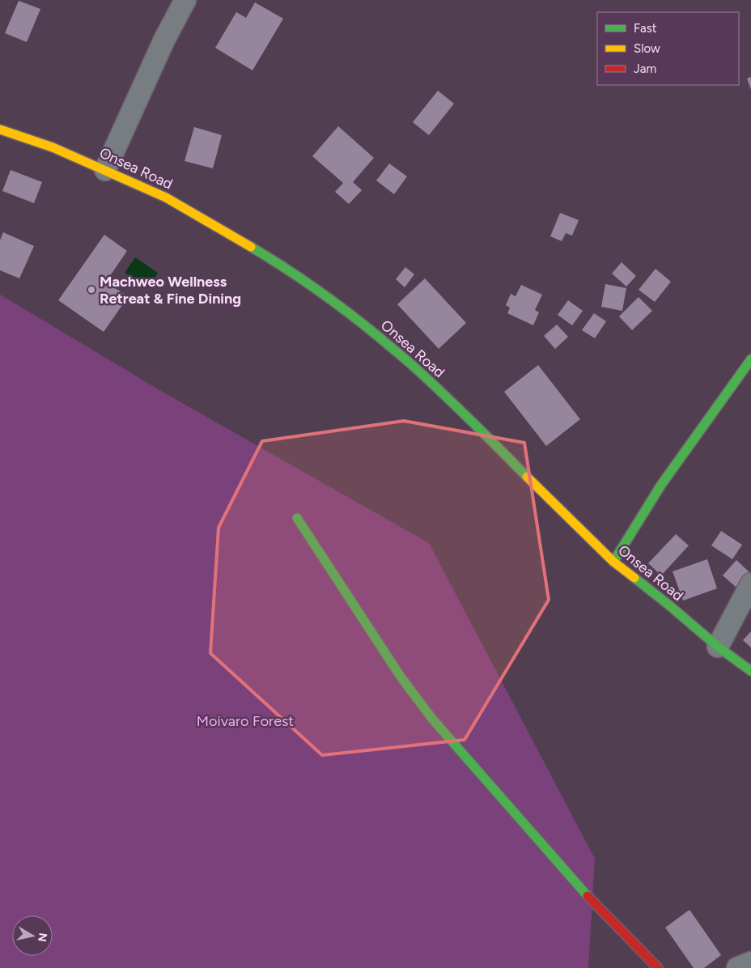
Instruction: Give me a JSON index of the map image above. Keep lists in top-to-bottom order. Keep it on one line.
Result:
{"streets":{"street":["Onsea Road"]},"parks":["Moivaro Forest"],"places":["Machweo Wellness Retreat & Fine Dining"],"legend":["Fast","Slow","Jam"],"north":"right"}
